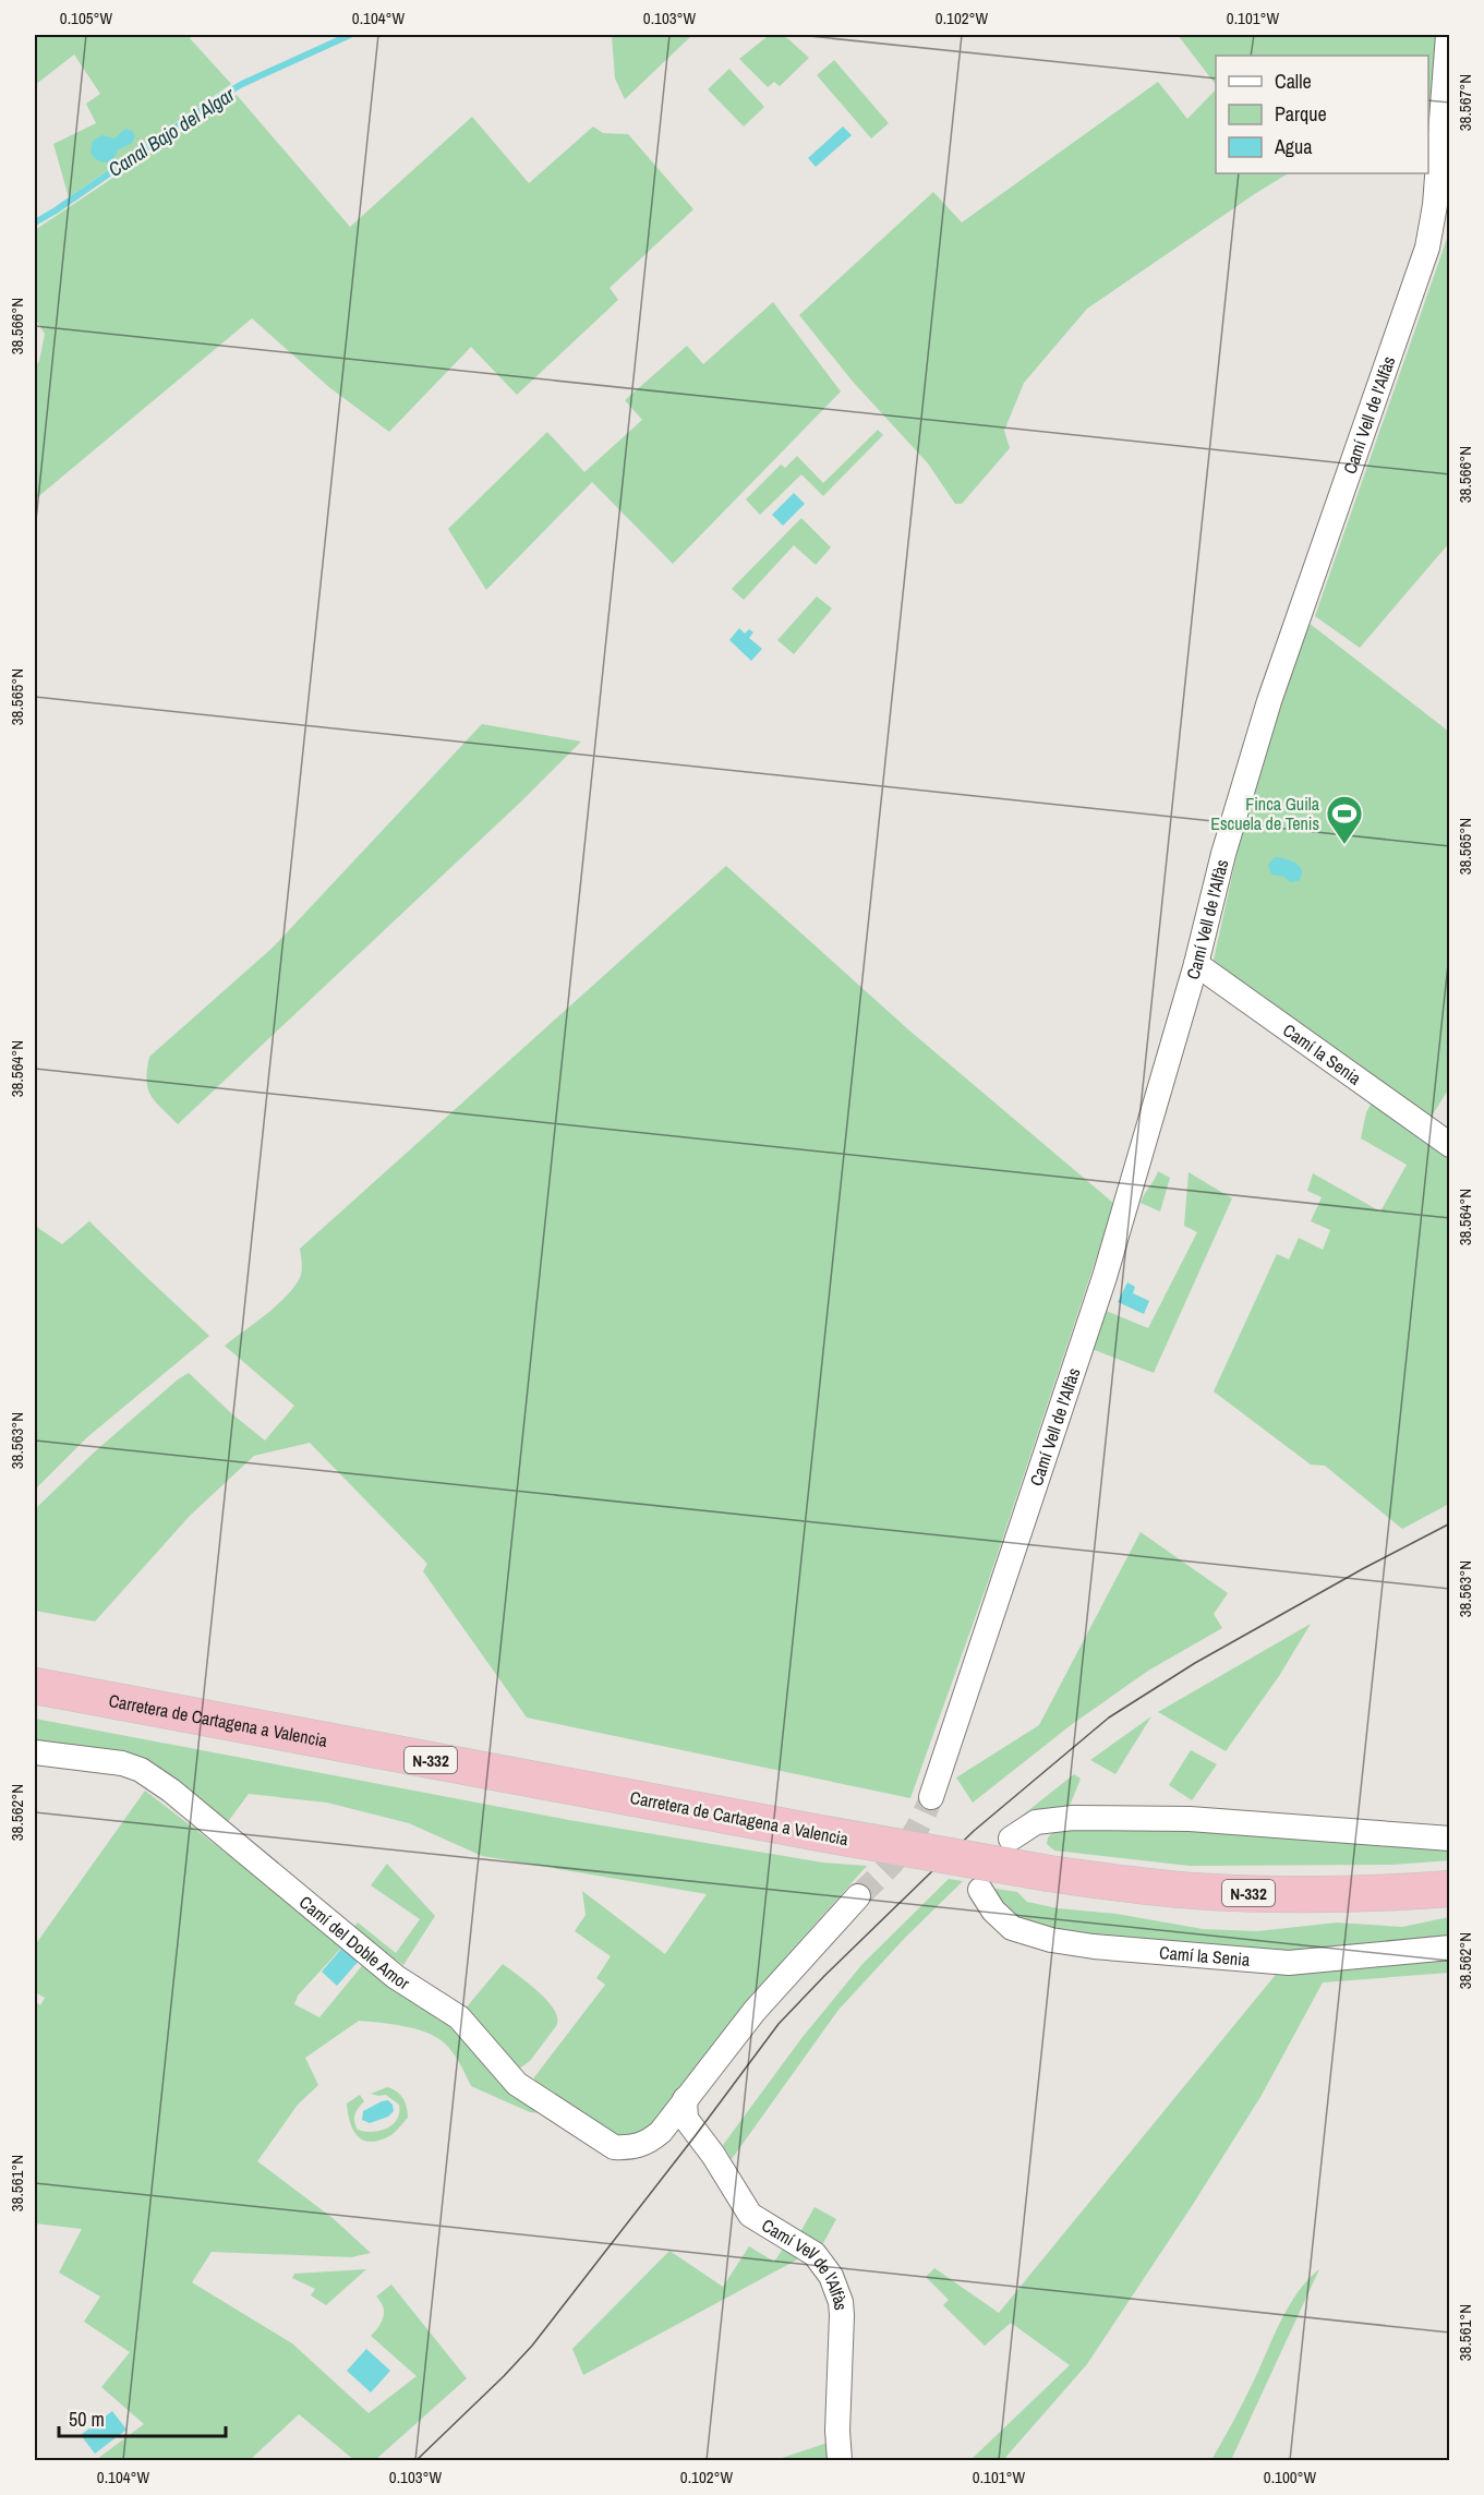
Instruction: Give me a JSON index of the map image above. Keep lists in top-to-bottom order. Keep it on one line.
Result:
{"streets":{"highway":["Carretera de Cartagena a Valencia","N-332"],"street":["Camí Vell de l'Alfàs","Camí la Senia","Camí del Doble Amor"]},"crossings":[["Camí Vell de l'Alfàs","Camí la Senia"]],"water":["Canal Bajo del Algar"],"places":{"sports":["Finca Guila Escuela de Tenis"]},"legend":["Calle","Parque","Agua"],"scale_bar":"50 m","coordinates":["0.105°W","0.104°W","0.103°W","0.102°W","0.101°W","38.567°N","38.566°N","38.565°N","38.564°N","38.563°N","38.562°N","38.561°N","0.100°W"]}
